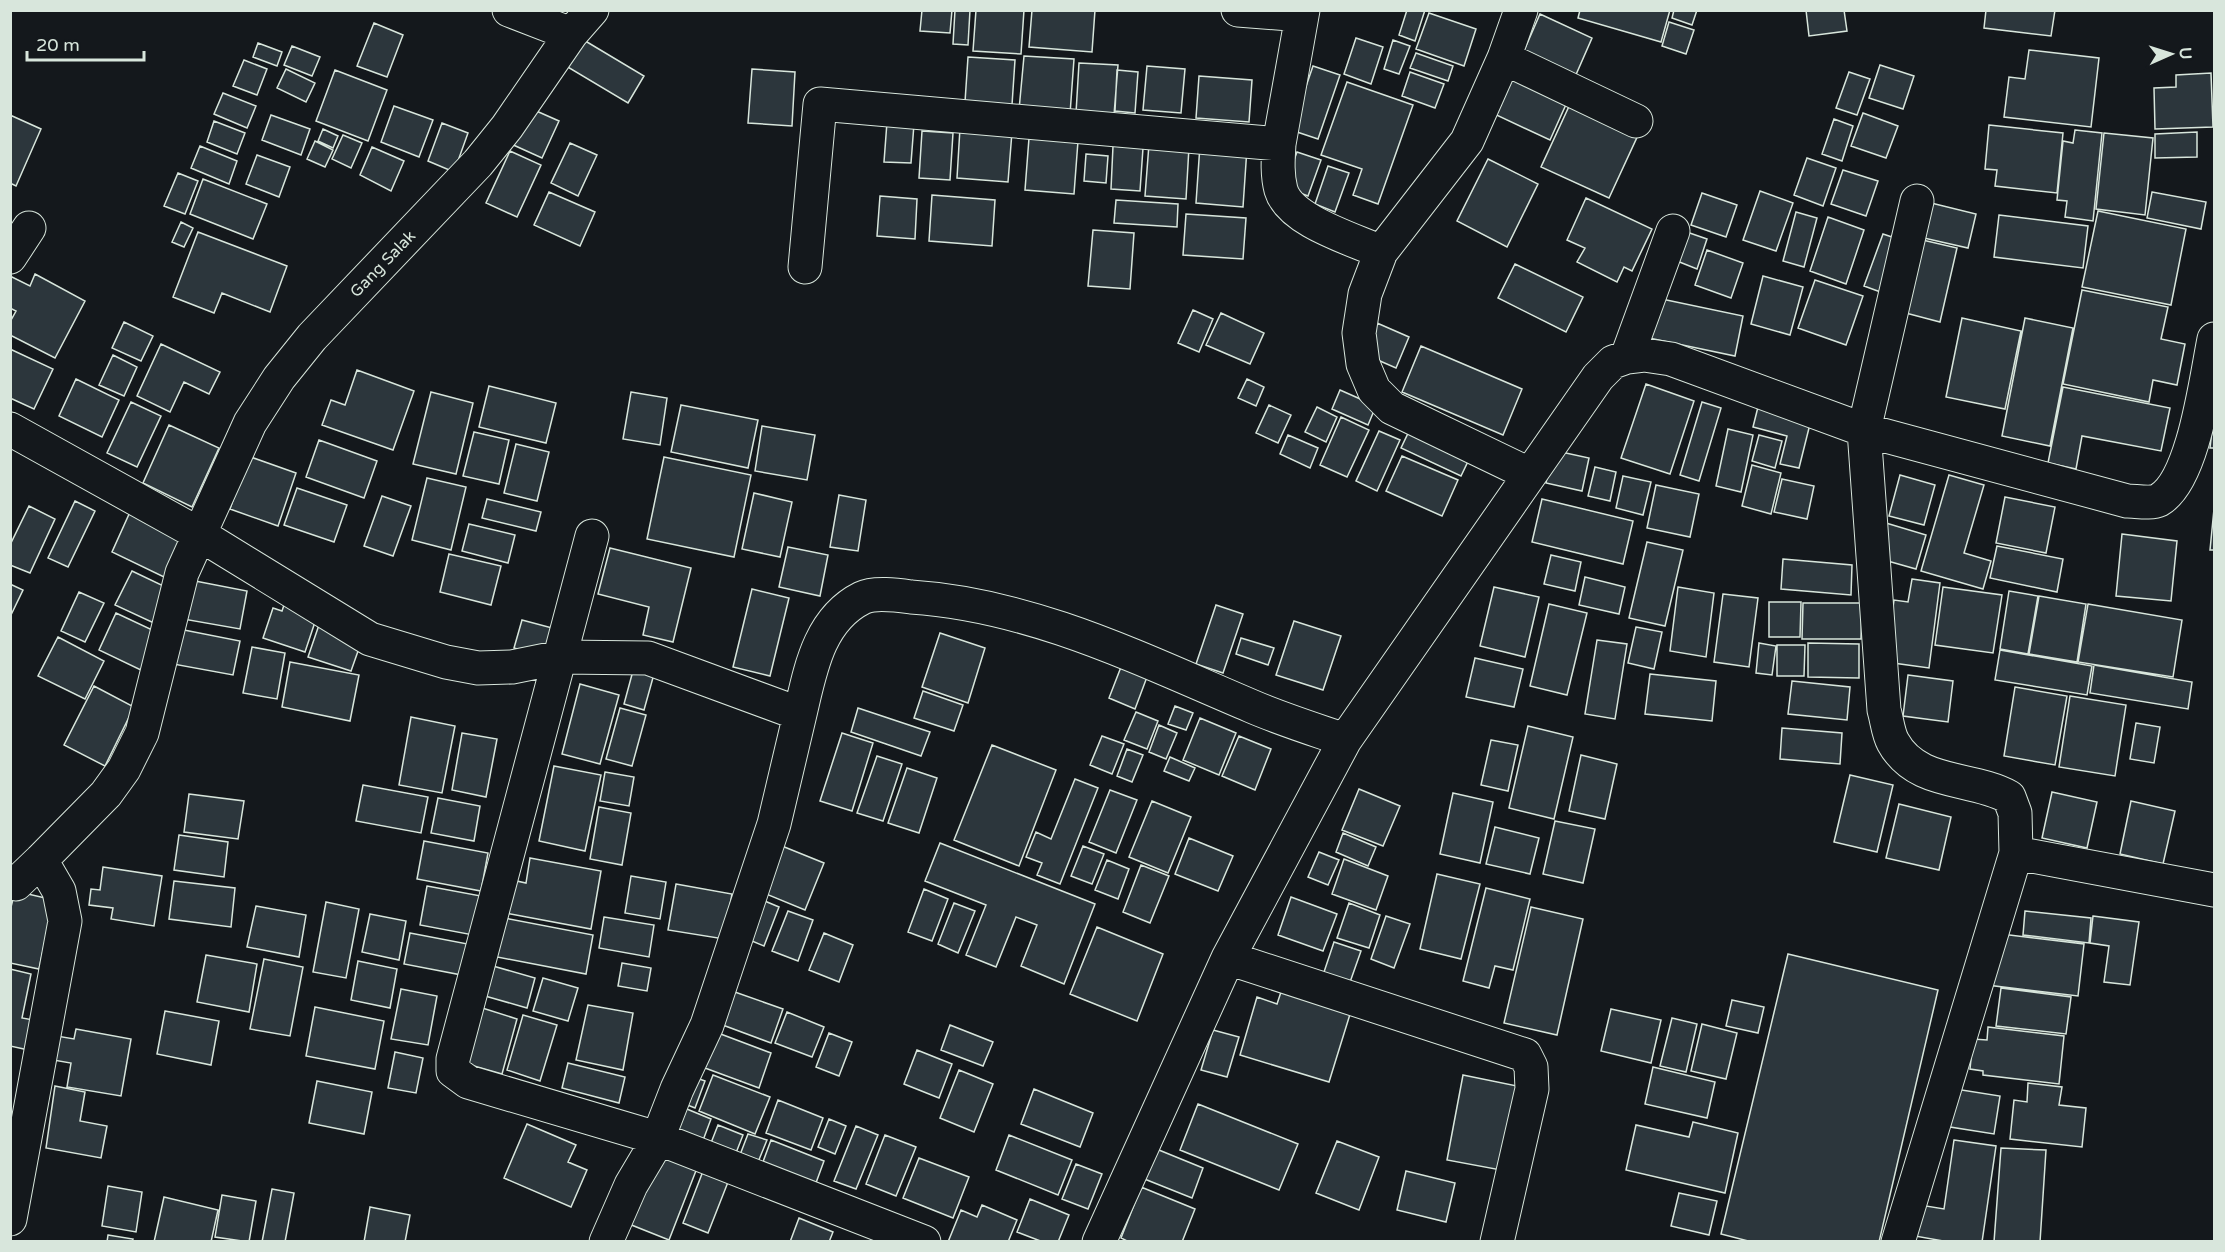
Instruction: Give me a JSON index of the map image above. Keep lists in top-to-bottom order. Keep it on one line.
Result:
{"streets":{"street":["Gang Salak"]},"scale_bar":"20 m","north":"right"}
